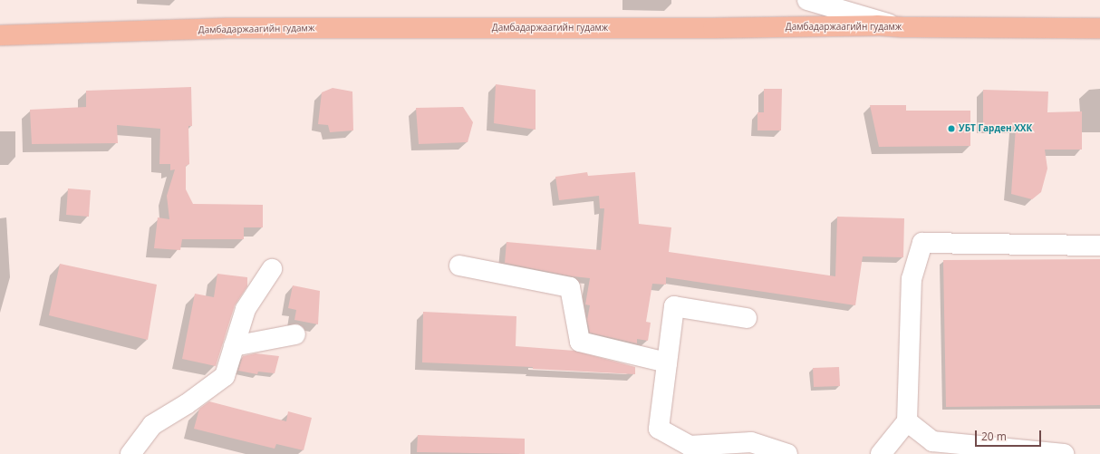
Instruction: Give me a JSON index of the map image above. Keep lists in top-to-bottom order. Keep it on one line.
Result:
{"streets":{"main road":["Дамбадаржаагийн гудамж"]},"places":["УБТ Гарден ХХК"],"scale_bar":"20 m"}
